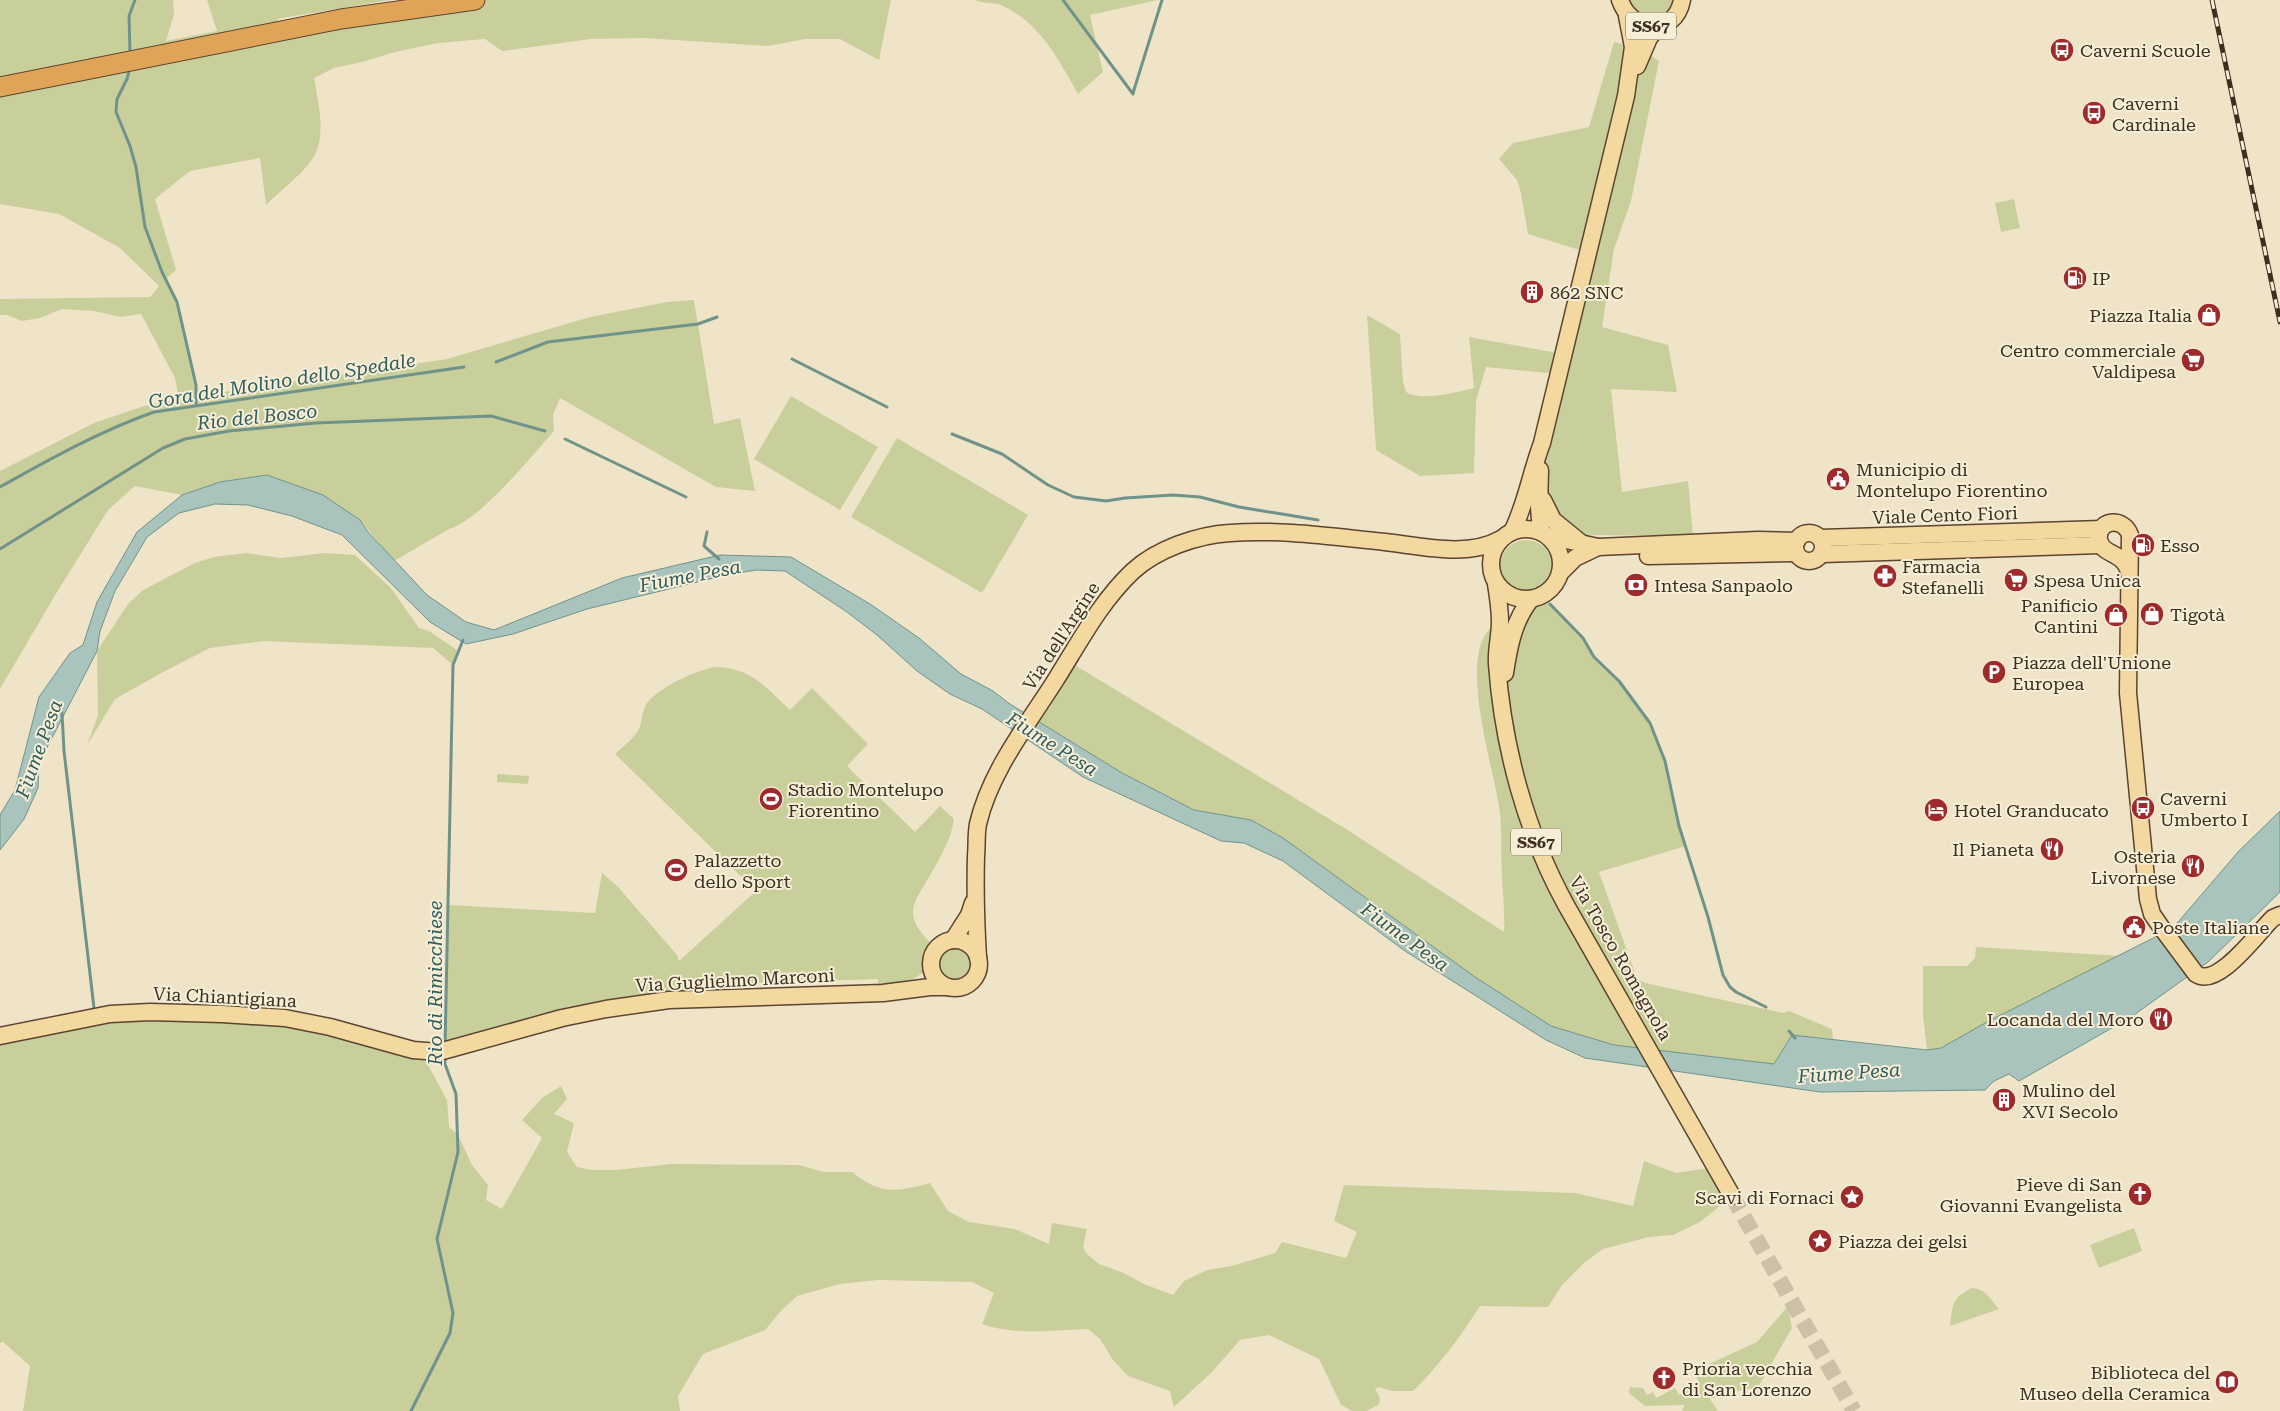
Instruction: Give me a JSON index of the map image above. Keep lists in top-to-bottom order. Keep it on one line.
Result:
{"streets":{"main road":["SS67","Viale Cento Fiori","Via dell'Argine","Via Tosco Romagnola","Via Guglielmo Marconi","Via Chiantigiana"]},"crossings":[["SS67","Via Tosco Romagnola"],["Viale Cento Fiori","Via dell'Argine"],["Viale Cento Fiori","Via Tosco Romagnola"],["Via dell'Argine","Via Tosco Romagnola"],["Via dell'Argine","Via Guglielmo Marconi"],["Via Guglielmo Marconi","Via Chiantigiana"]],"water":["Gora del Molino dello Spedale","Rio del Bosco","Fiume Pesa","Rio di Rimicchiese"],"places":{"bus stop":["Caverni Scuole","Caverni Cardinale","Caverni Umberto I"],"fuel station":["IP","Esso"],"building":["862 SNC","Mulino del XVI Secolo"],"shop":["Piazza Italia","Tigotà","Panificio Cantini"],"supermarket":["Centro commerciale Valdipesa","Spesa Unica"],"public building":["Municipio di Montelupo Fiorentino","Poste Italiane"],"pharmacy":["Farmacia Stefanelli"],"bank":["Intesa Sanpaolo"],"parking":["Piazza dell'Unione Europea"],"sports":["Stadio Montelupo Fiorentino","Palazzetto dello Sport"],"hotel":["Hotel Granducato"],"restaurant":["Il Pianeta","Osteria Livornese","Locanda del Moro"],"church":["Pieve di San Giovanni Evangelista","Prioria vecchia di San Lorenzo"],"place":["Scavi di Fornaci","Piazza dei gelsi"],"library":["Biblioteca del Museo della Ceramica"]}}
